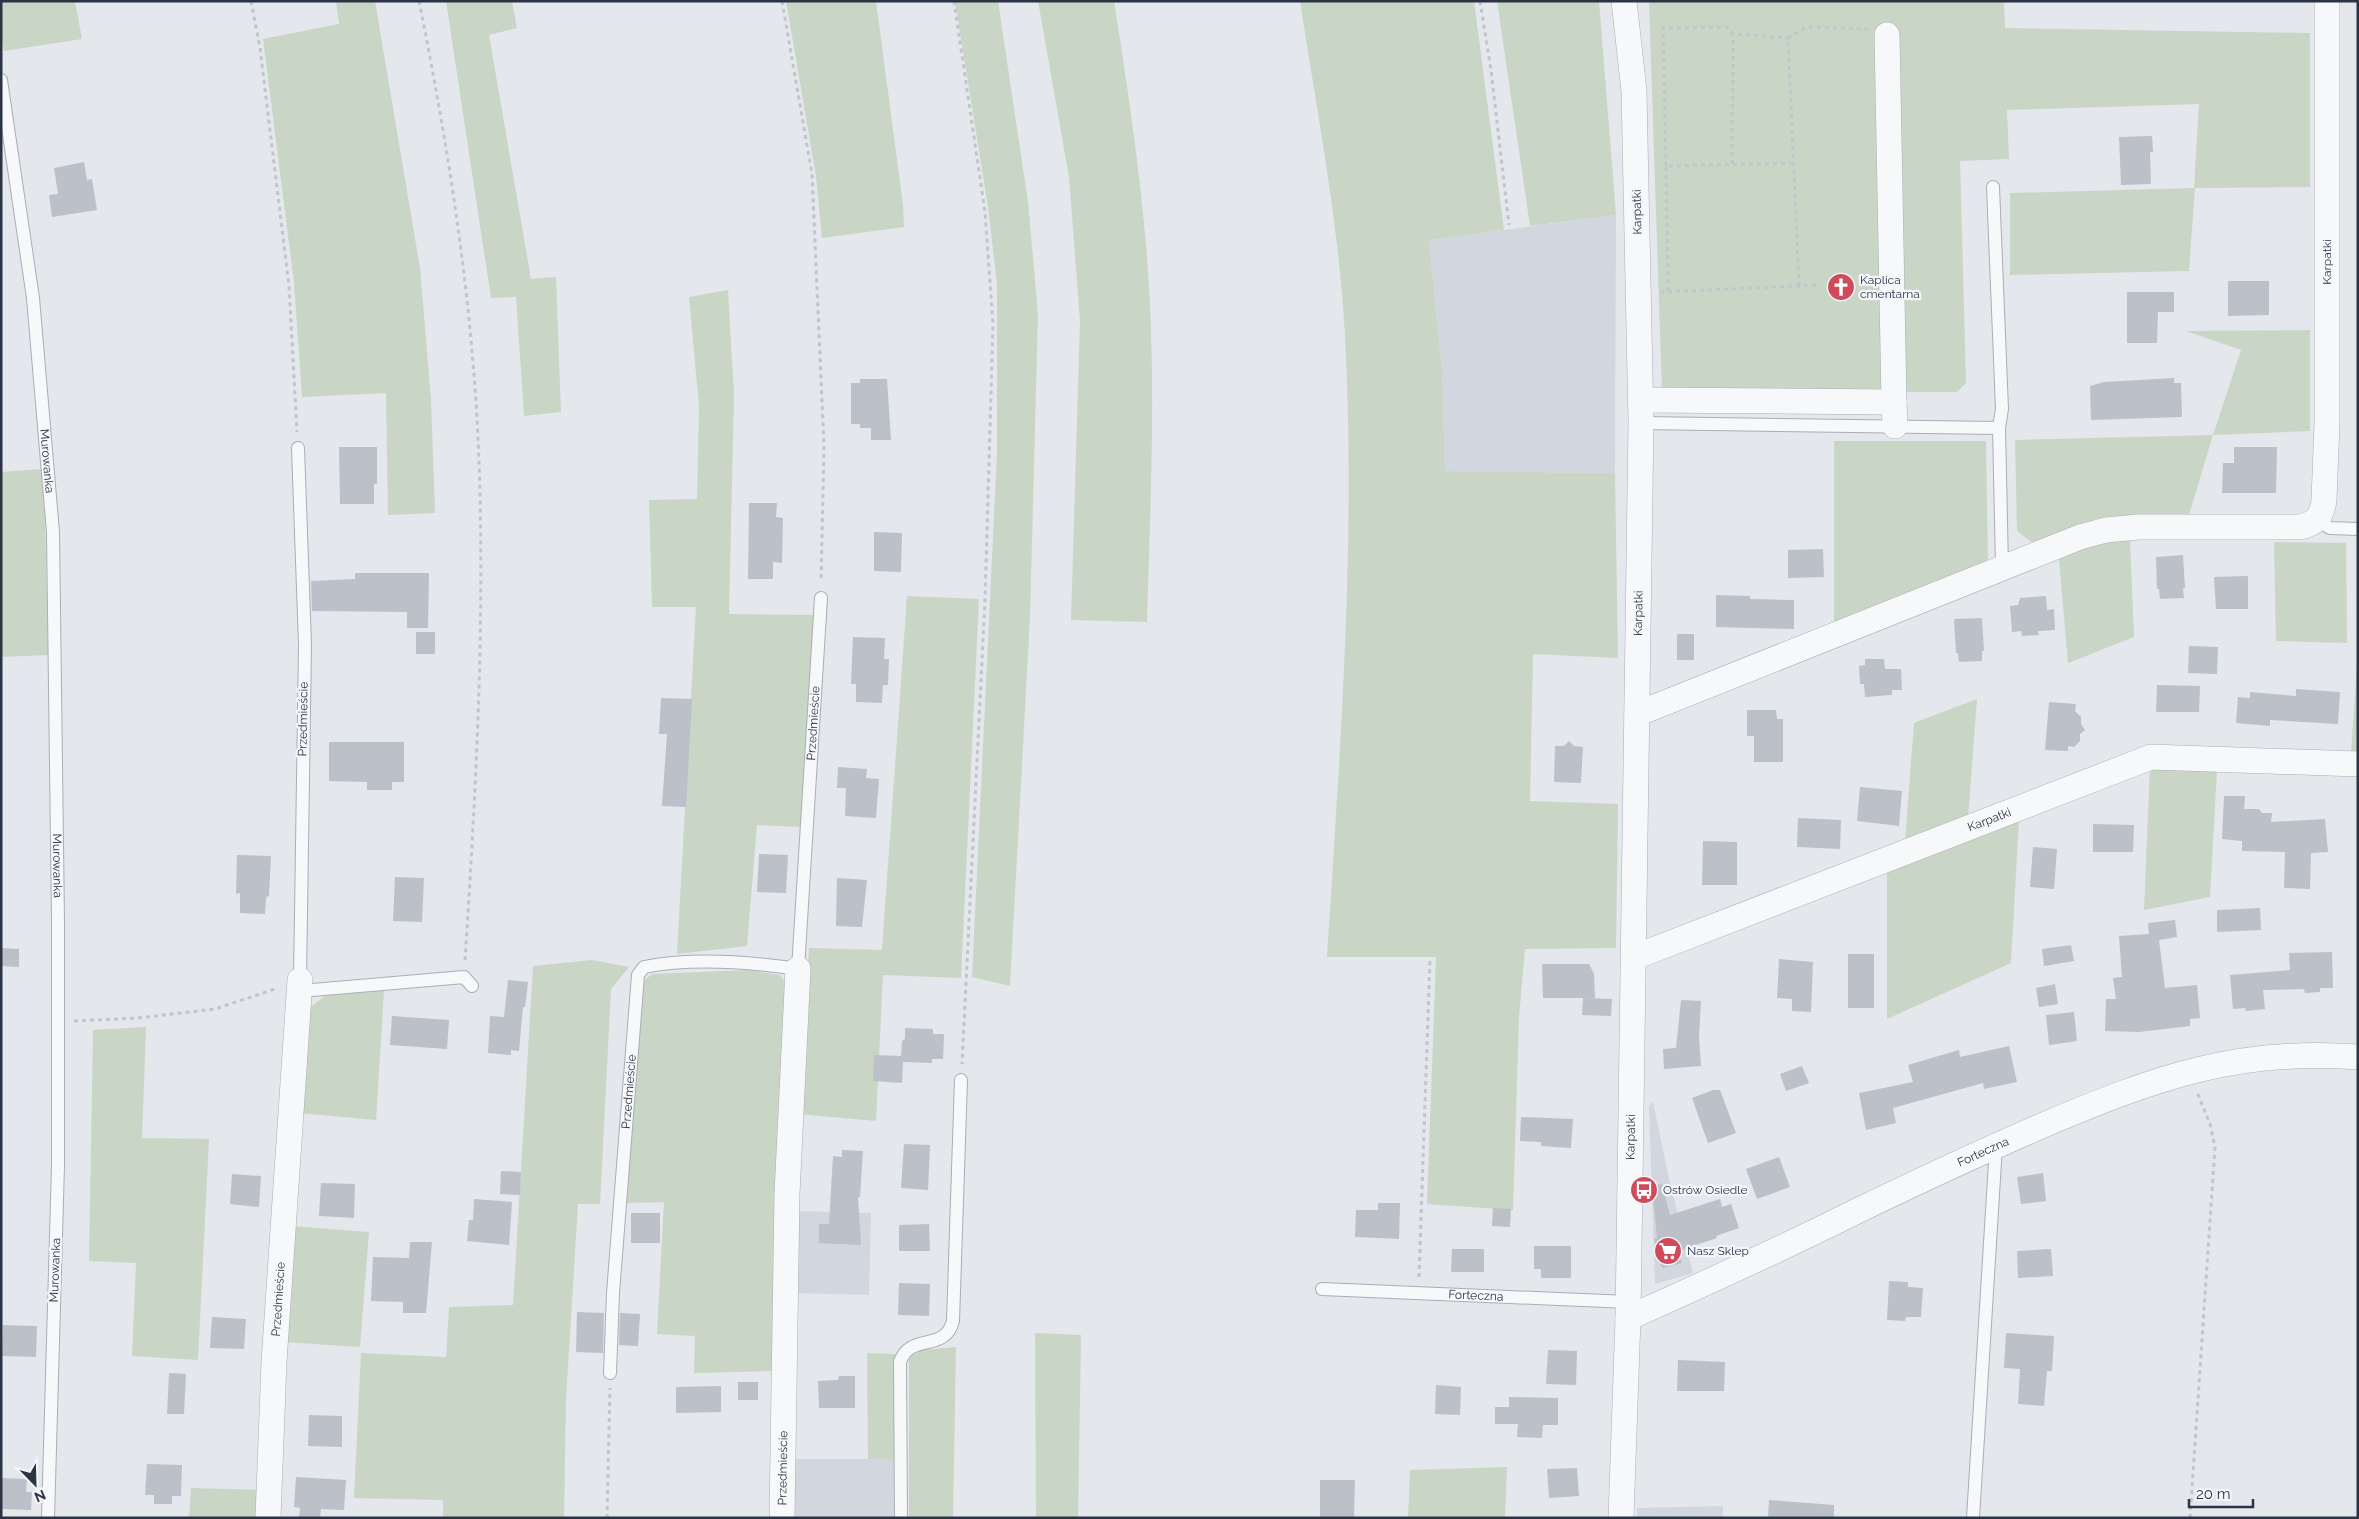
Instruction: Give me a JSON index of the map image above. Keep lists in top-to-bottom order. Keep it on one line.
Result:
{"streets":{"street":["Karpatki","Przedmieście","Forteczna"],"lane":["Murowanka"]},"crossings":[["Karpatki","Forteczna"]],"places":{"church":["Kaplica cmentarna"],"bus stop":["Ostrów Osiedle"],"supermarket":["Nasz Sklep"]},"scale_bar":"20 m","north":"bottom right"}
